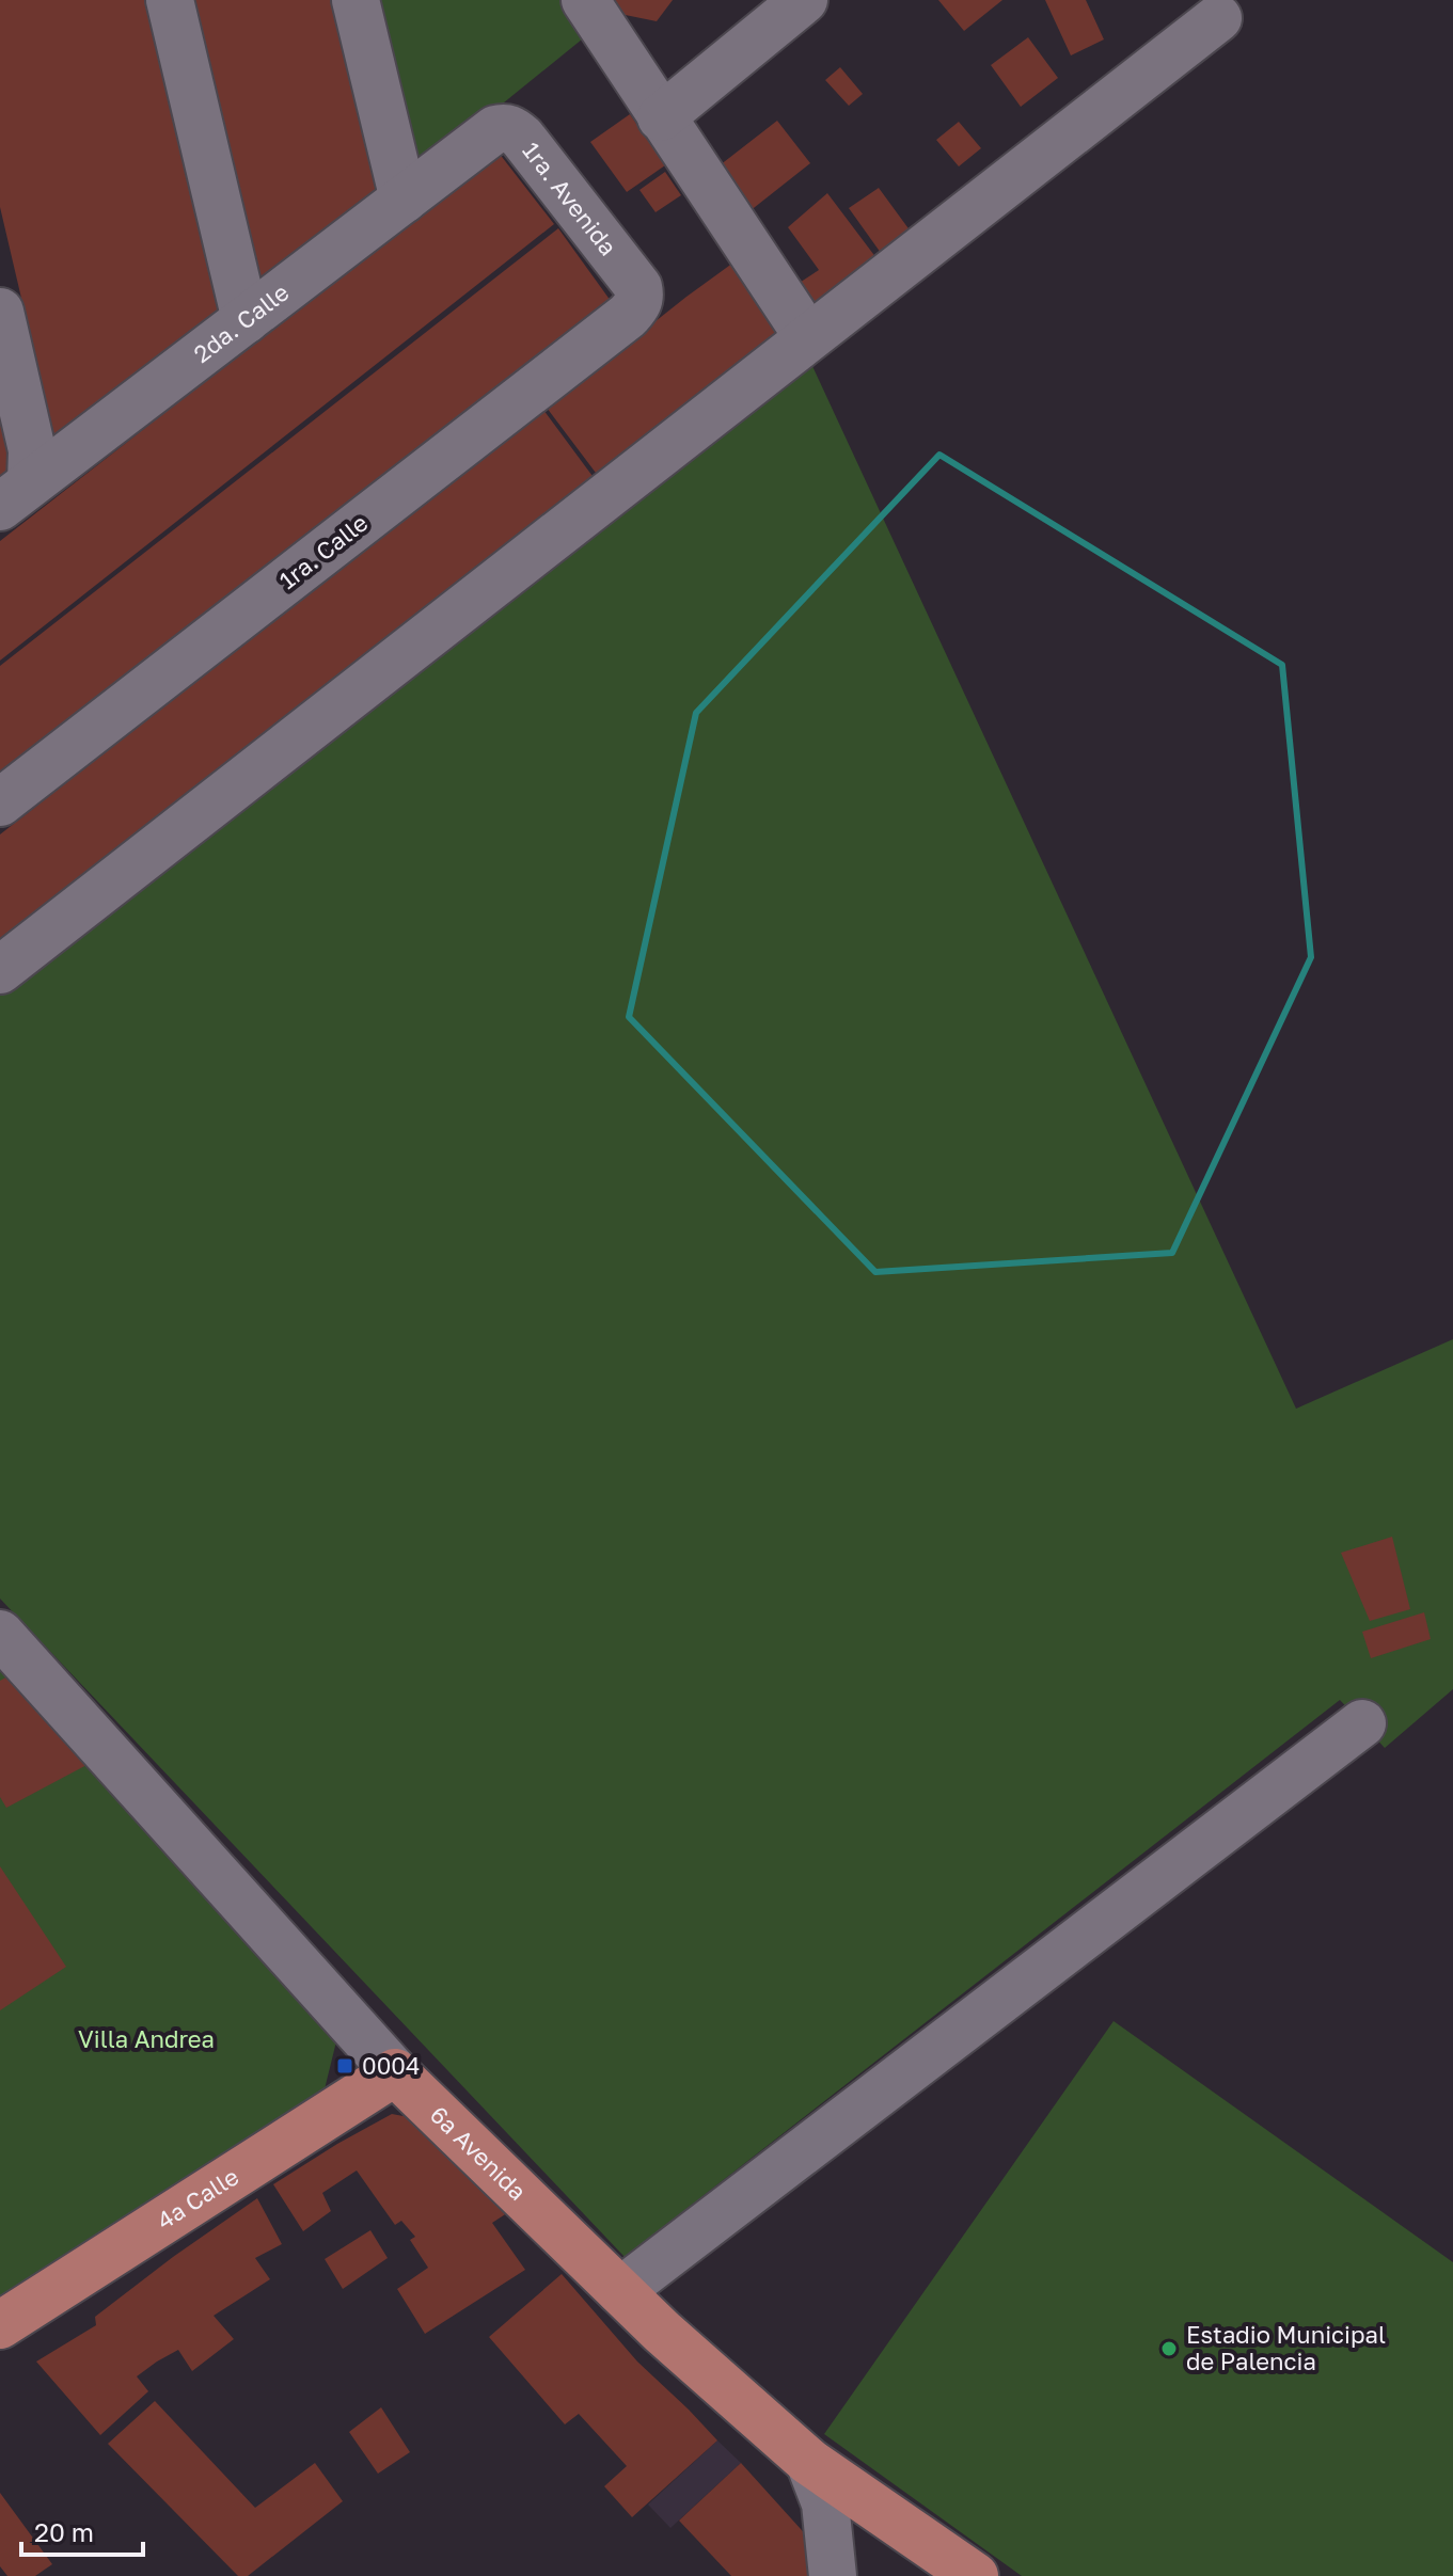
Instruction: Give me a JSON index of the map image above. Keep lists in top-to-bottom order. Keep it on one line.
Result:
{"streets":{"main road":["6a Avenida","4a Calle"],"street":["1ra. Avenida","2da. Calle","1ra. Calle"]},"crossings":[["1ra. Avenida","2da. Calle"],["1ra. Avenida","1ra. Calle"],["6a Avenida","4a Calle"]],"parks":["Villa Andrea"],"places":{"transit":["0004"],"other":["Estadio Municipal de Palencia"]},"scale_bar":"20 m"}
